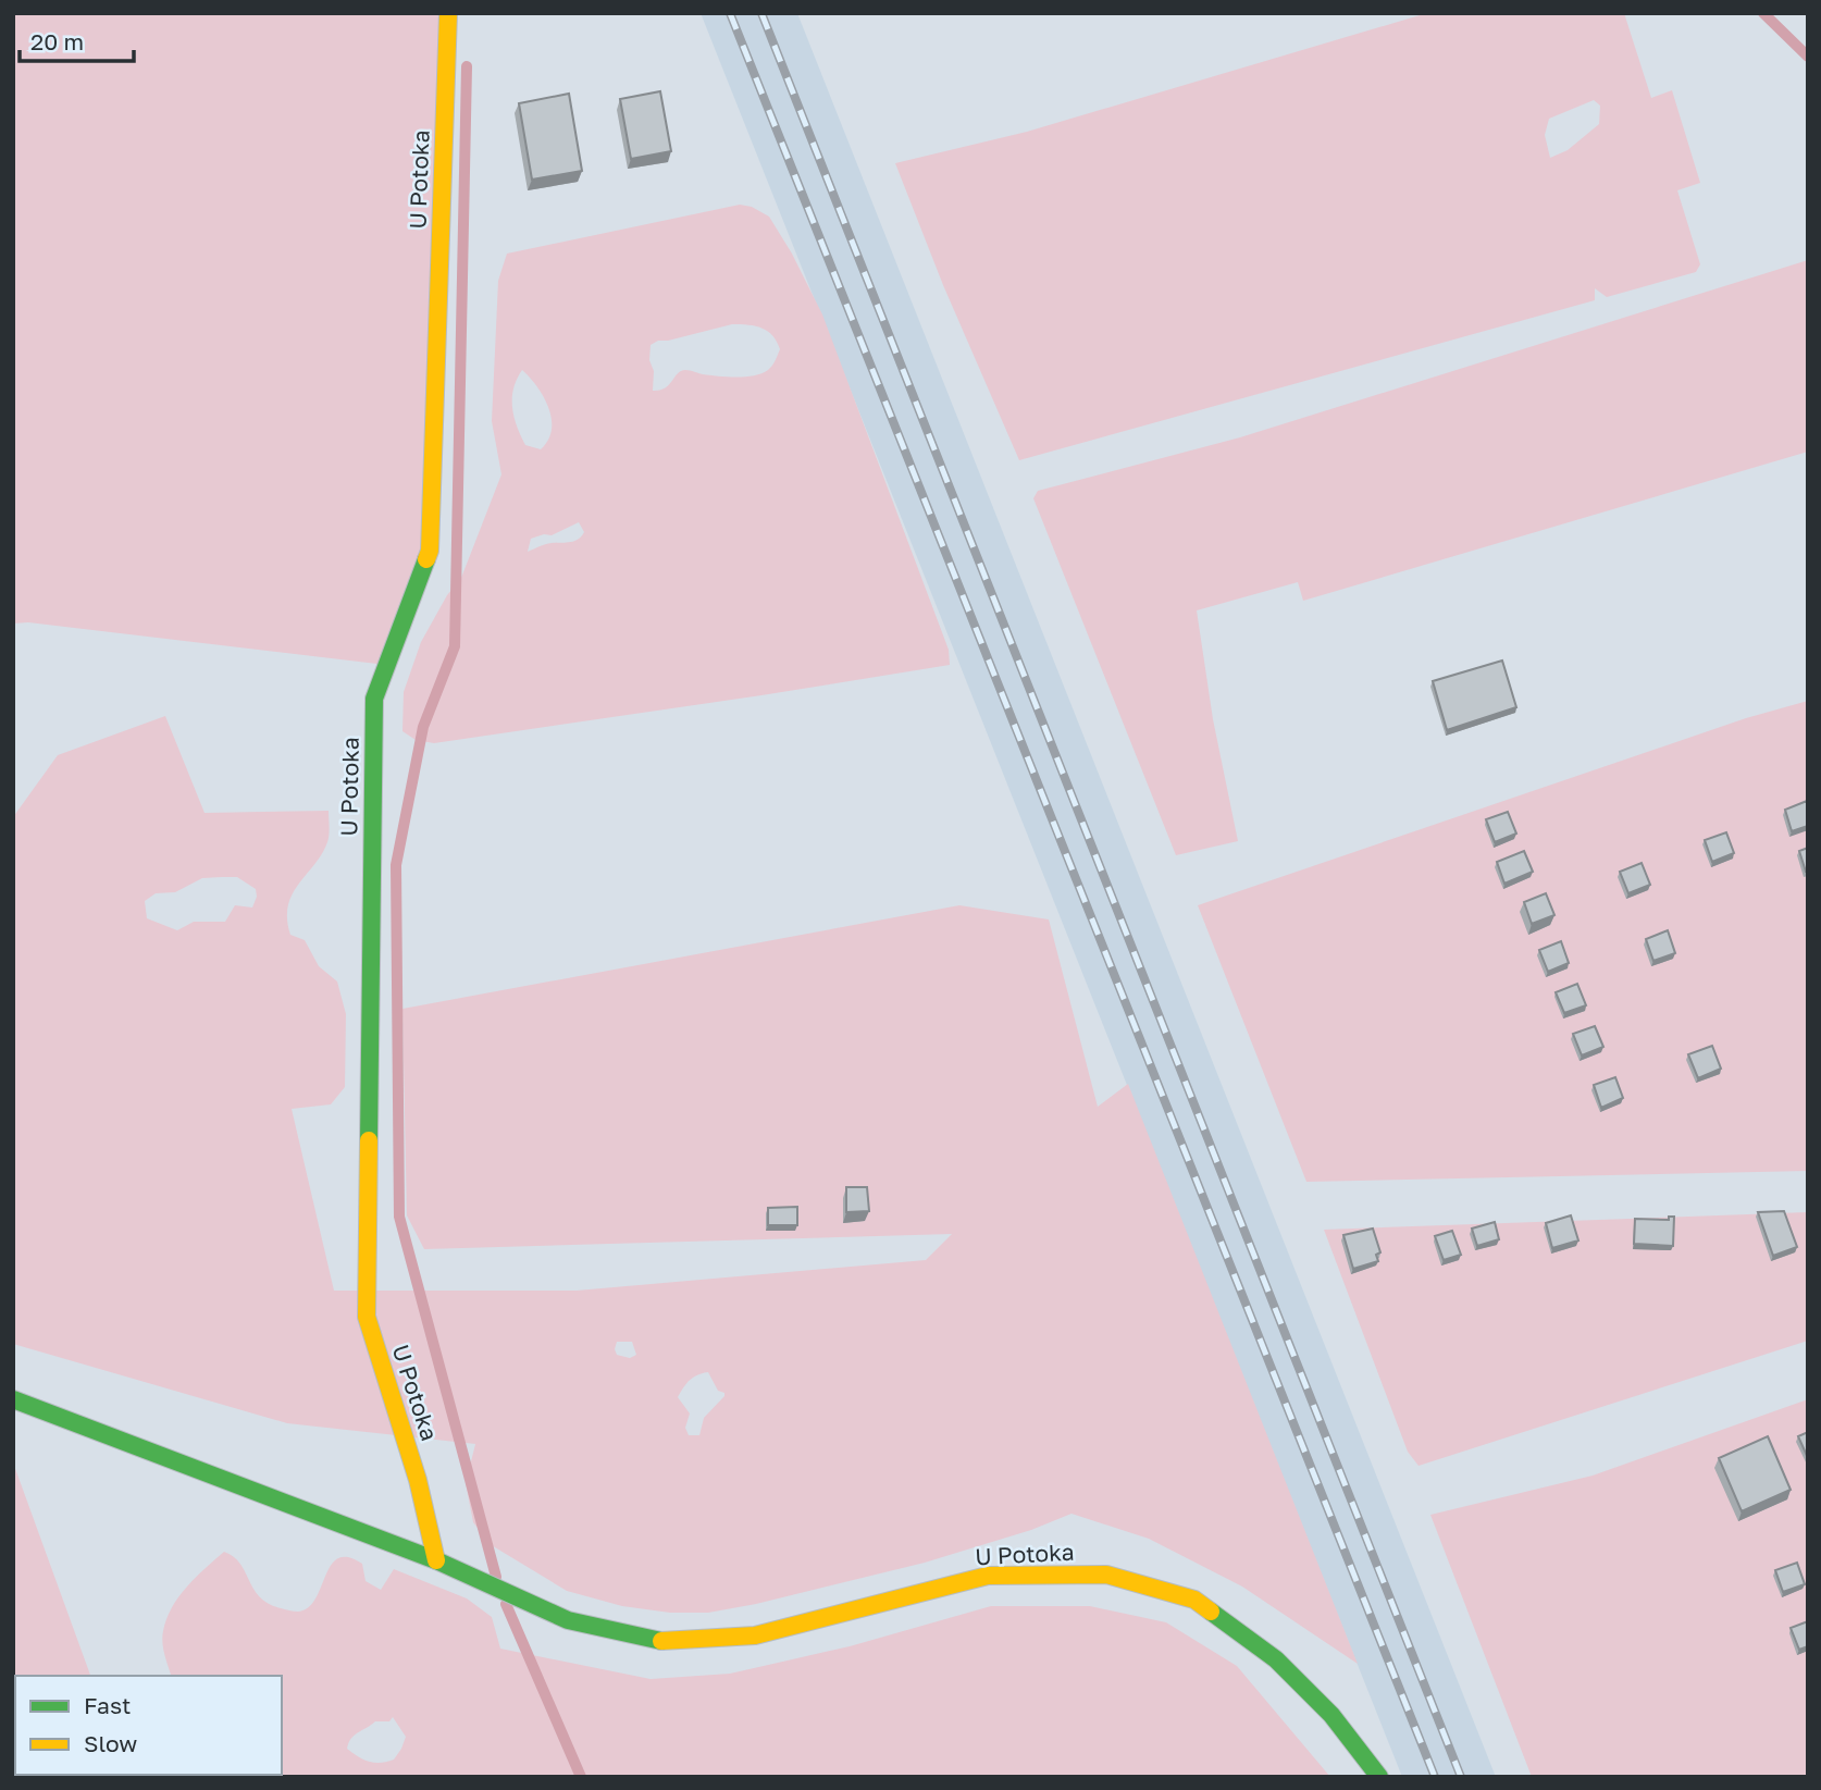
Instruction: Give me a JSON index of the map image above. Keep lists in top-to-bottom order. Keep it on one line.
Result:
{"streets":{"street":["U Potoka"]},"legend":["Fast","Slow"],"scale_bar":"20 m"}
